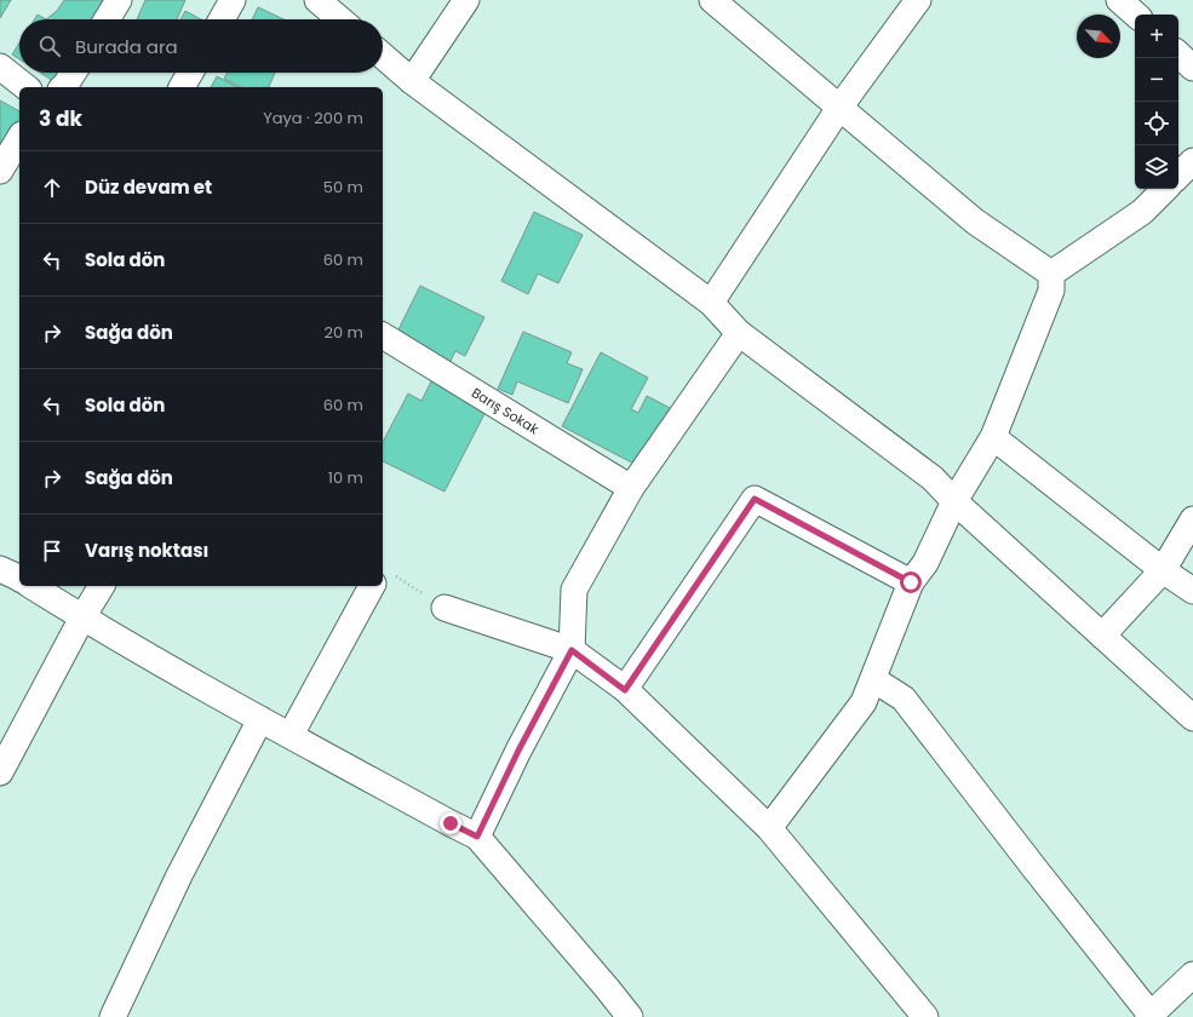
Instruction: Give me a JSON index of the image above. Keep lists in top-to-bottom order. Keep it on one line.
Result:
{"streets":{"street":["Barış Sokak"]},"north":"bottom right","page":{"map_buttons":["+","−"],"search":"Burada ara","heading":["3 dk","Yaya · 200 m"],"list":[["Düz devam et","50 m"],["Sola dön","60 m"],["Sağa dön","20 m"],["Sola dön","60 m"],["Sağa dön","10 m"],"Varış noktası"]}}
